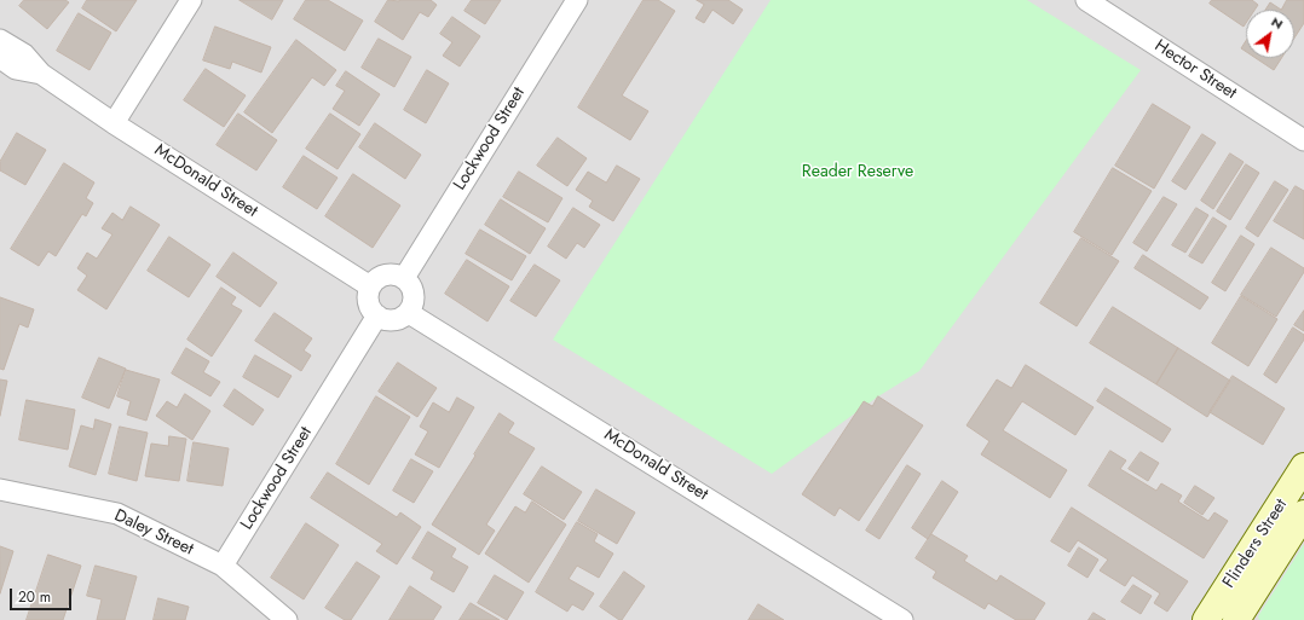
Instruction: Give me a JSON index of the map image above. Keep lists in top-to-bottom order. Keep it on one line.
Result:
{"streets":{"main road":["Flinders Street"],"street":["Hector Street","Lockwood Street","McDonald Street","Daley Street"]},"crossings":[["Lockwood Street","McDonald Street"],["Lockwood Street","Daley Street"]],"parks":["Reader Reserve"],"scale_bar":"20 m","north":"top right"}
